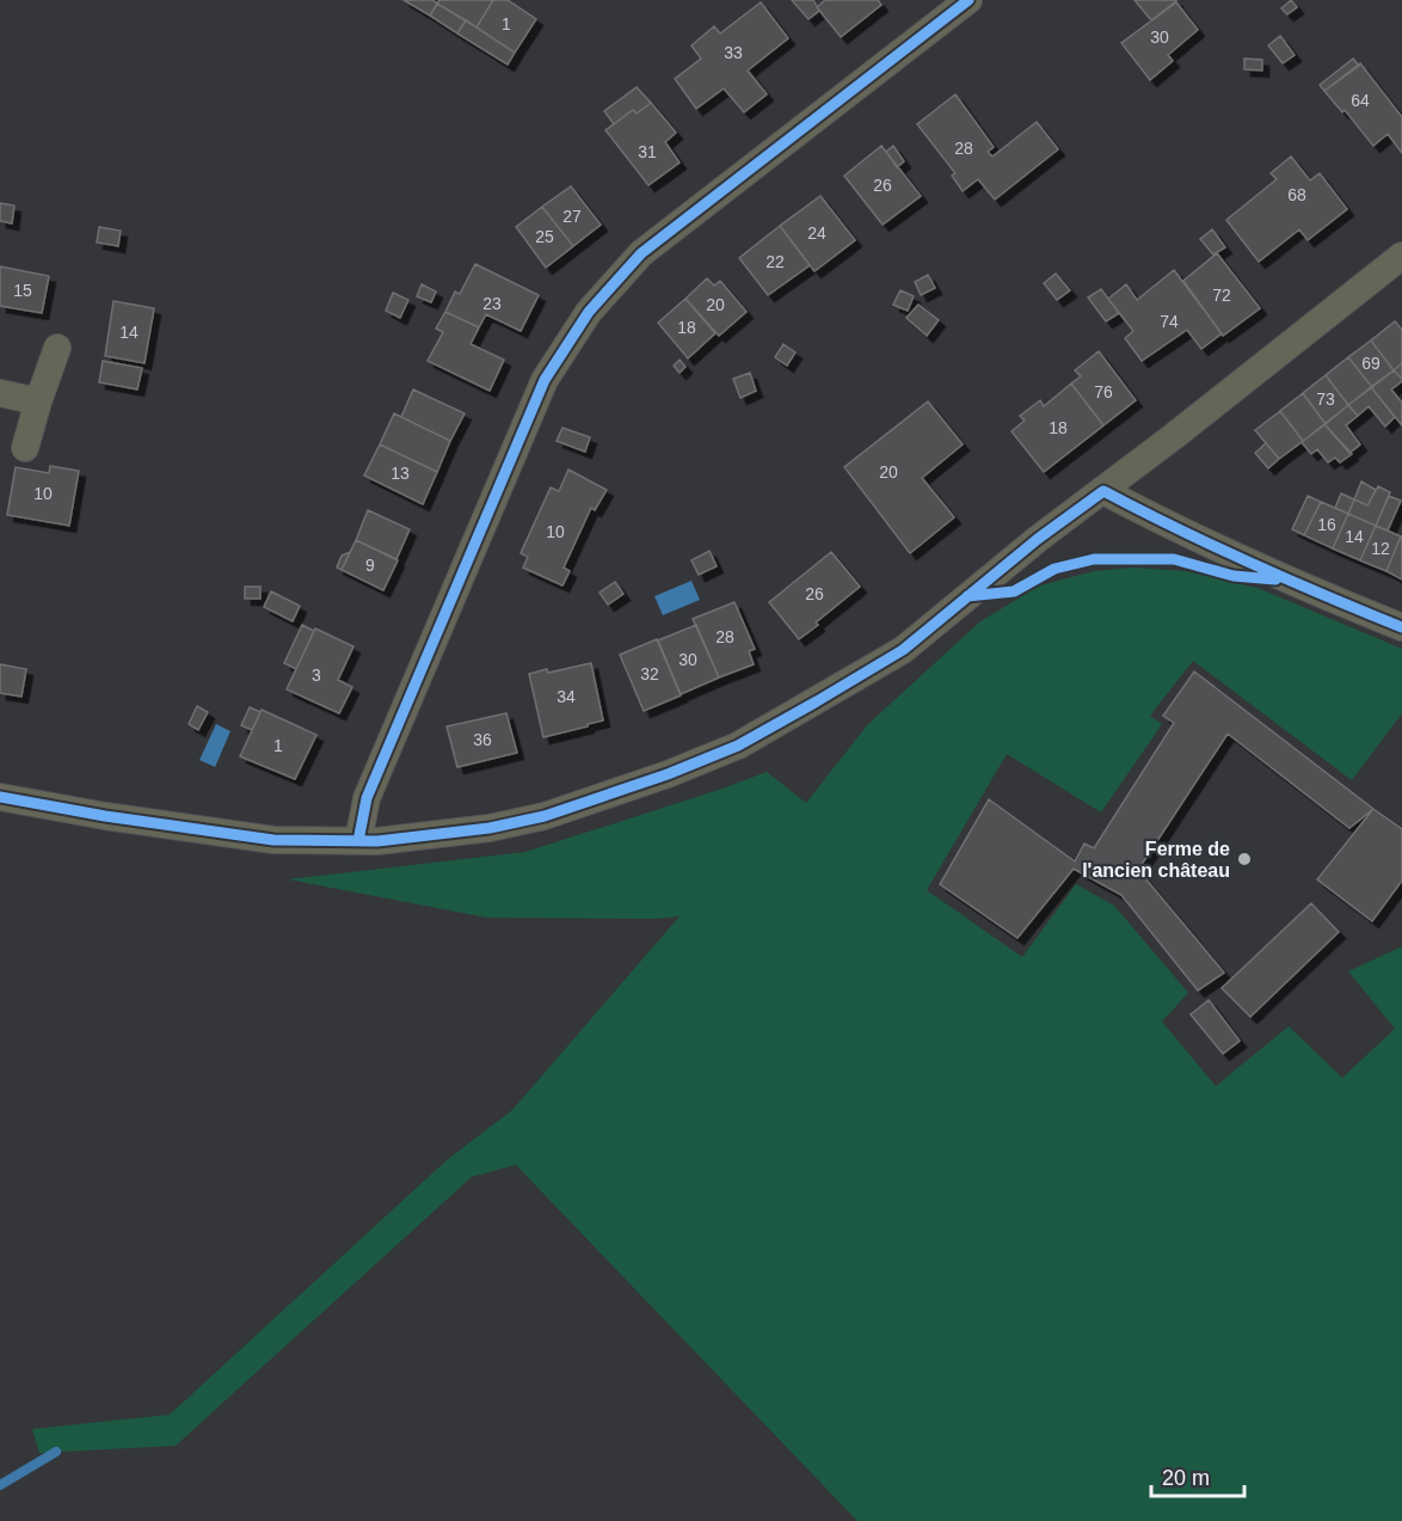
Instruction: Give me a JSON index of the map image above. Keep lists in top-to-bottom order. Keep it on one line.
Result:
{"places":["Ferme de l'ancien château"],"house_numbers":["1","30","33","64","28","31","26","68","27","24","25","22","15","72","23","20","74","18","14","69","76","73","18","20","13","10","16","10","14","12","9","26","28","30","32","3","34","36","1"],"scale_bar":"20 m"}
